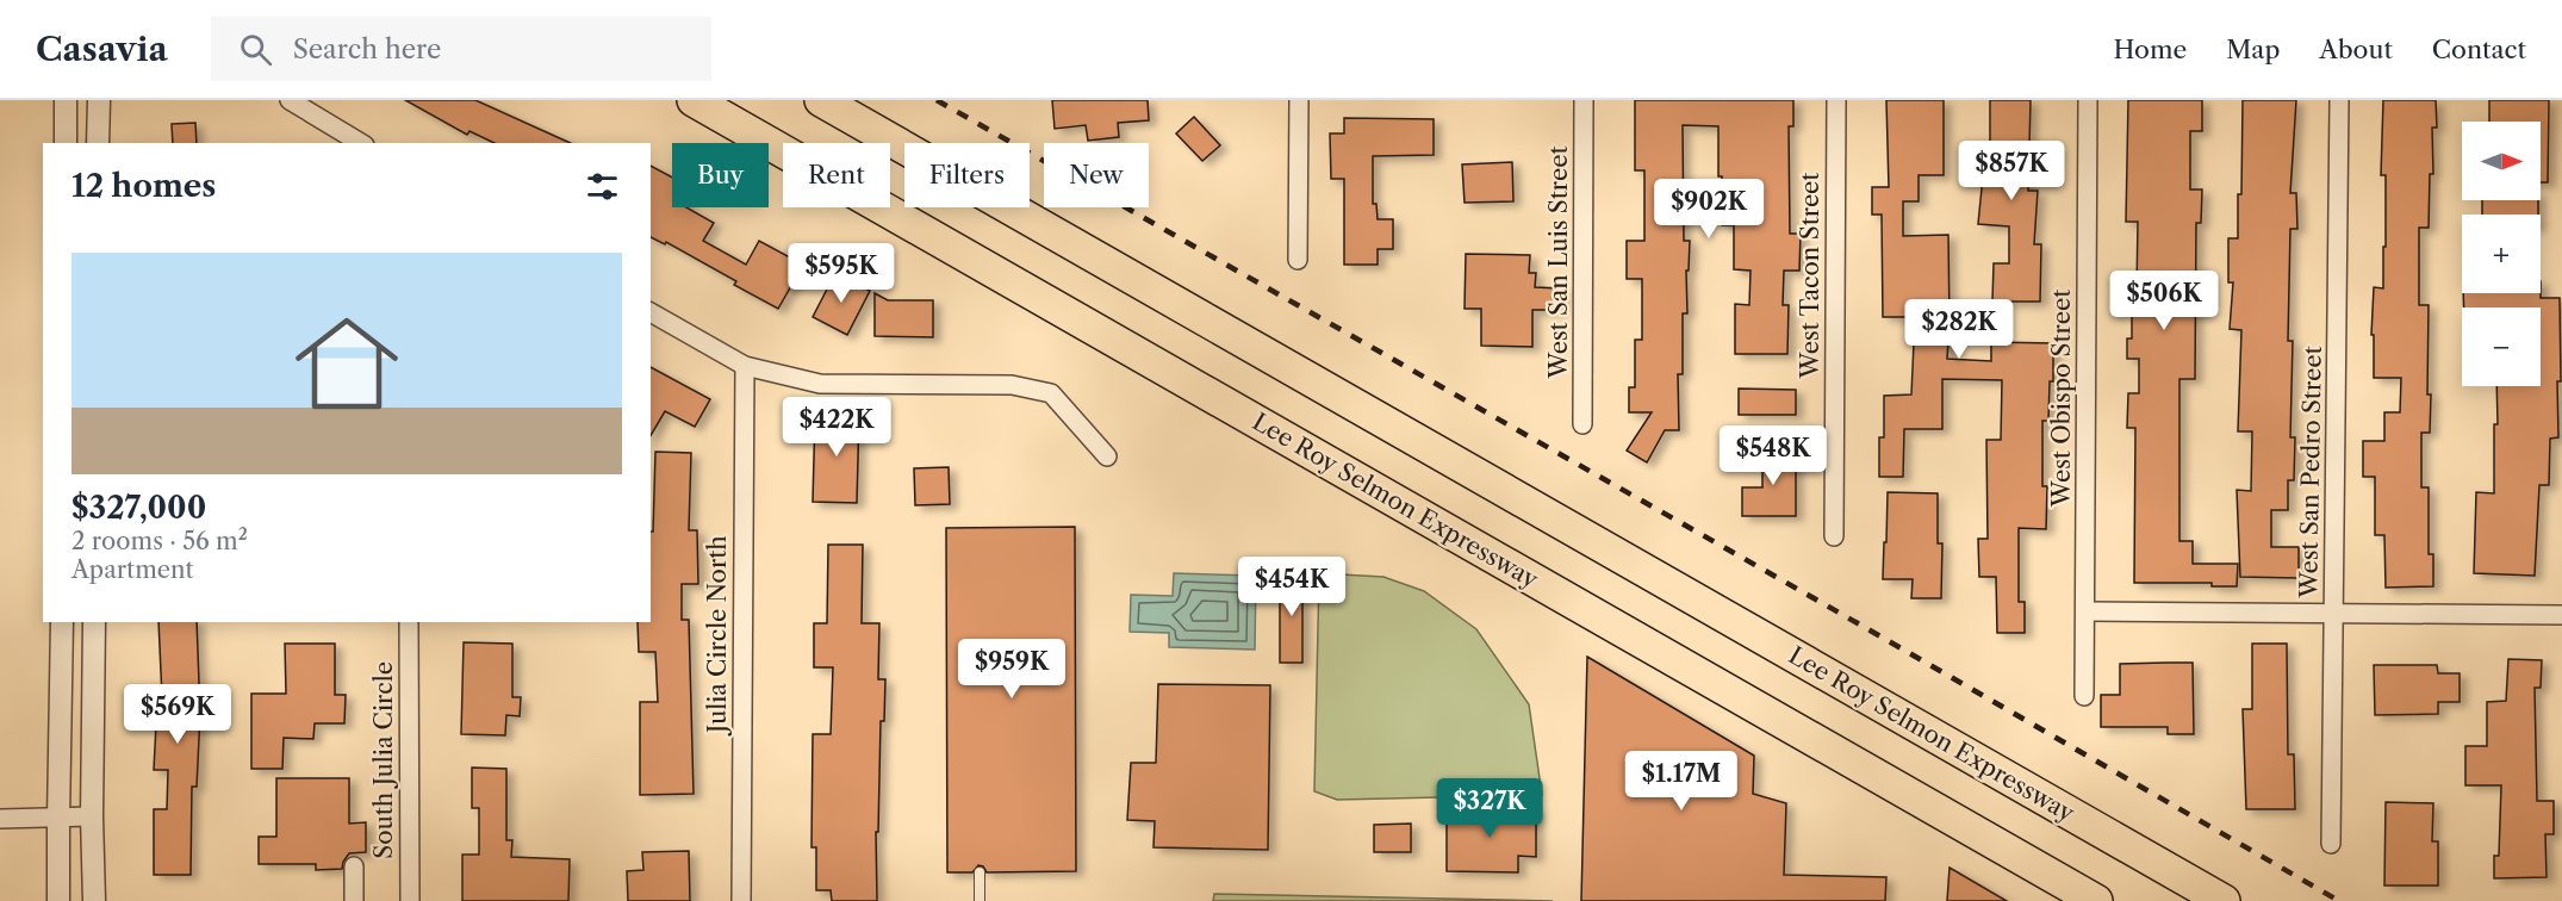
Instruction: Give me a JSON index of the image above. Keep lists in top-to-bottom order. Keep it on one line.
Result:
{"streets":{"highway":["Lee Roy Selmon Expressway"],"street":["West San Luis Street","West Tacon Street","West Obispo Street","West San Pedro Street","Julia Circle North","South Julia Circle"]},"north":"right","page":{"header":"Casavia","search":"Search here","nav":["Home","Map","About","Contact"],"map_buttons":["+","−"],"price":["$857K","$902K","$595K","$506K","$282K","$422K","$548K","$454K","$959K","$569K","$1.17M","$327K"],"chip":["Buy","Rent","Filters","New"],"heading":"12 homes","list":[{"name":"$327,000","note":"2 rooms · 56 m² · Apartment"}]}}
